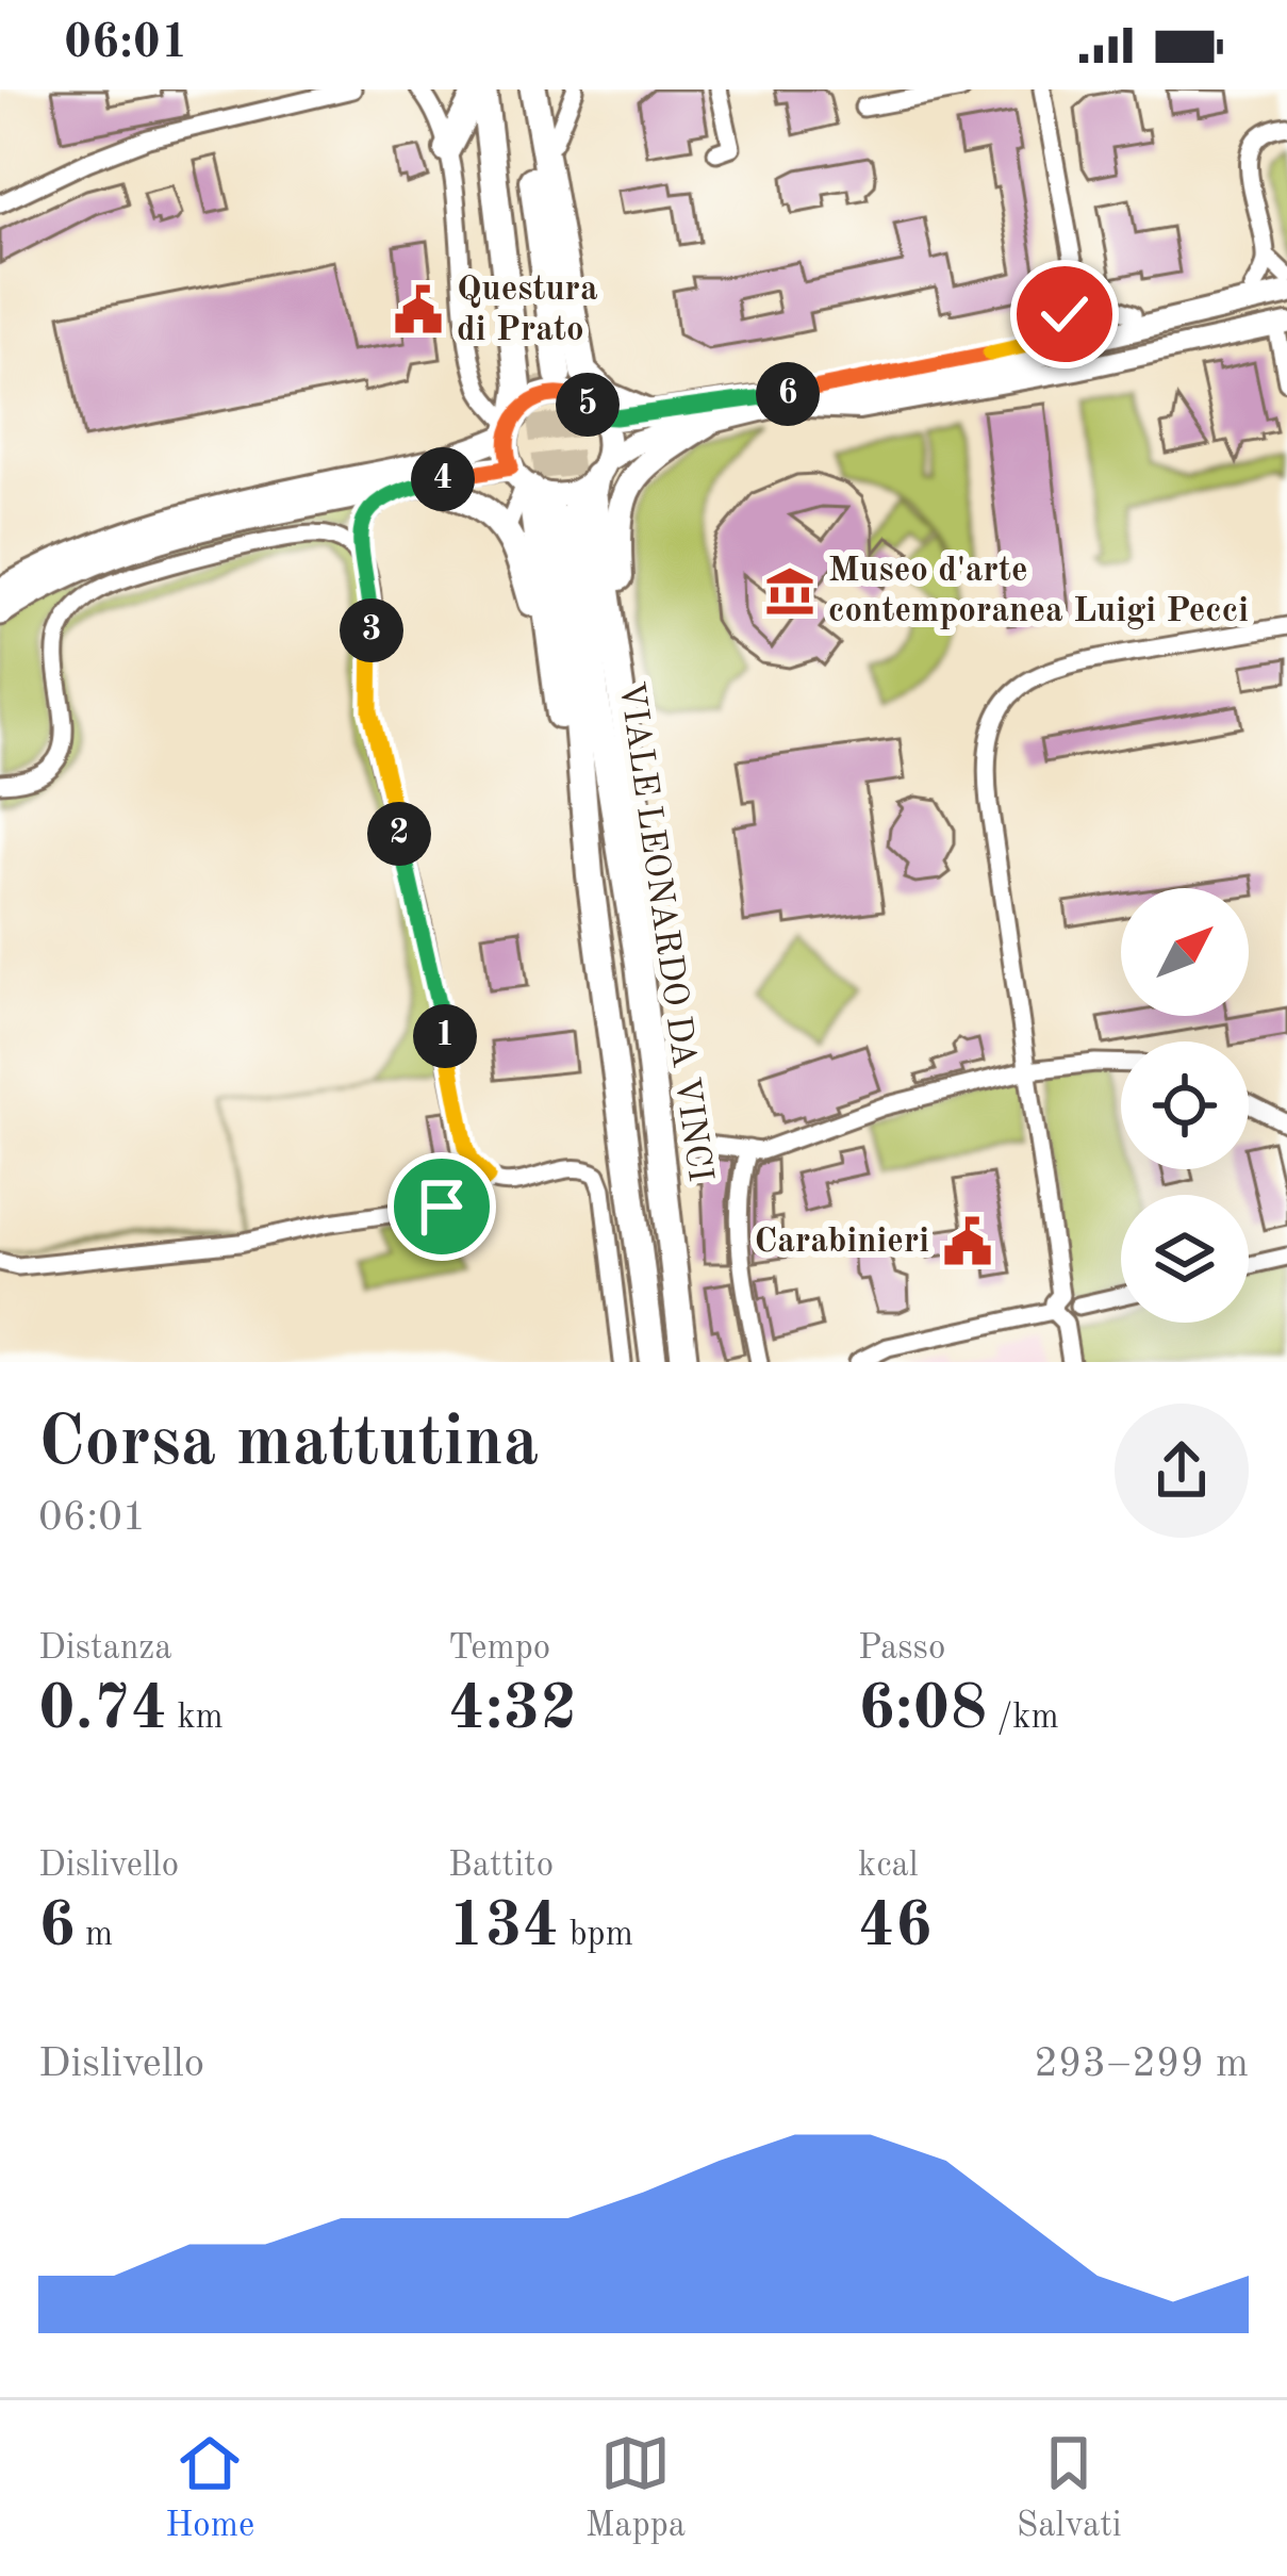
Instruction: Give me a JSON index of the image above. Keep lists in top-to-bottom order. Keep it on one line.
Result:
{"streets":{"highway":["VIALE LEONARDO DA VINCI"]},"places":{"public building":["Questura di Prato","Carabinieri"],"museum":["Museo d'arte contemporanea Luigi Pecci"]},"north":"top right","page":{"status":"06:01","pins":["6","5","4","3","2","1"],"heading":["Corsa mattutina","06:01"],"stats":[["Distanza","0.74 km"],["Tempo","4:32"],["Passo","6:08 /km"],["Dislivello","6 m"],["Battito","134 bpm"],["kcal","46"]],"chart":["Dislivello","293–299 m"],"tabs":["Home","Mappa","Salvati"]}}
